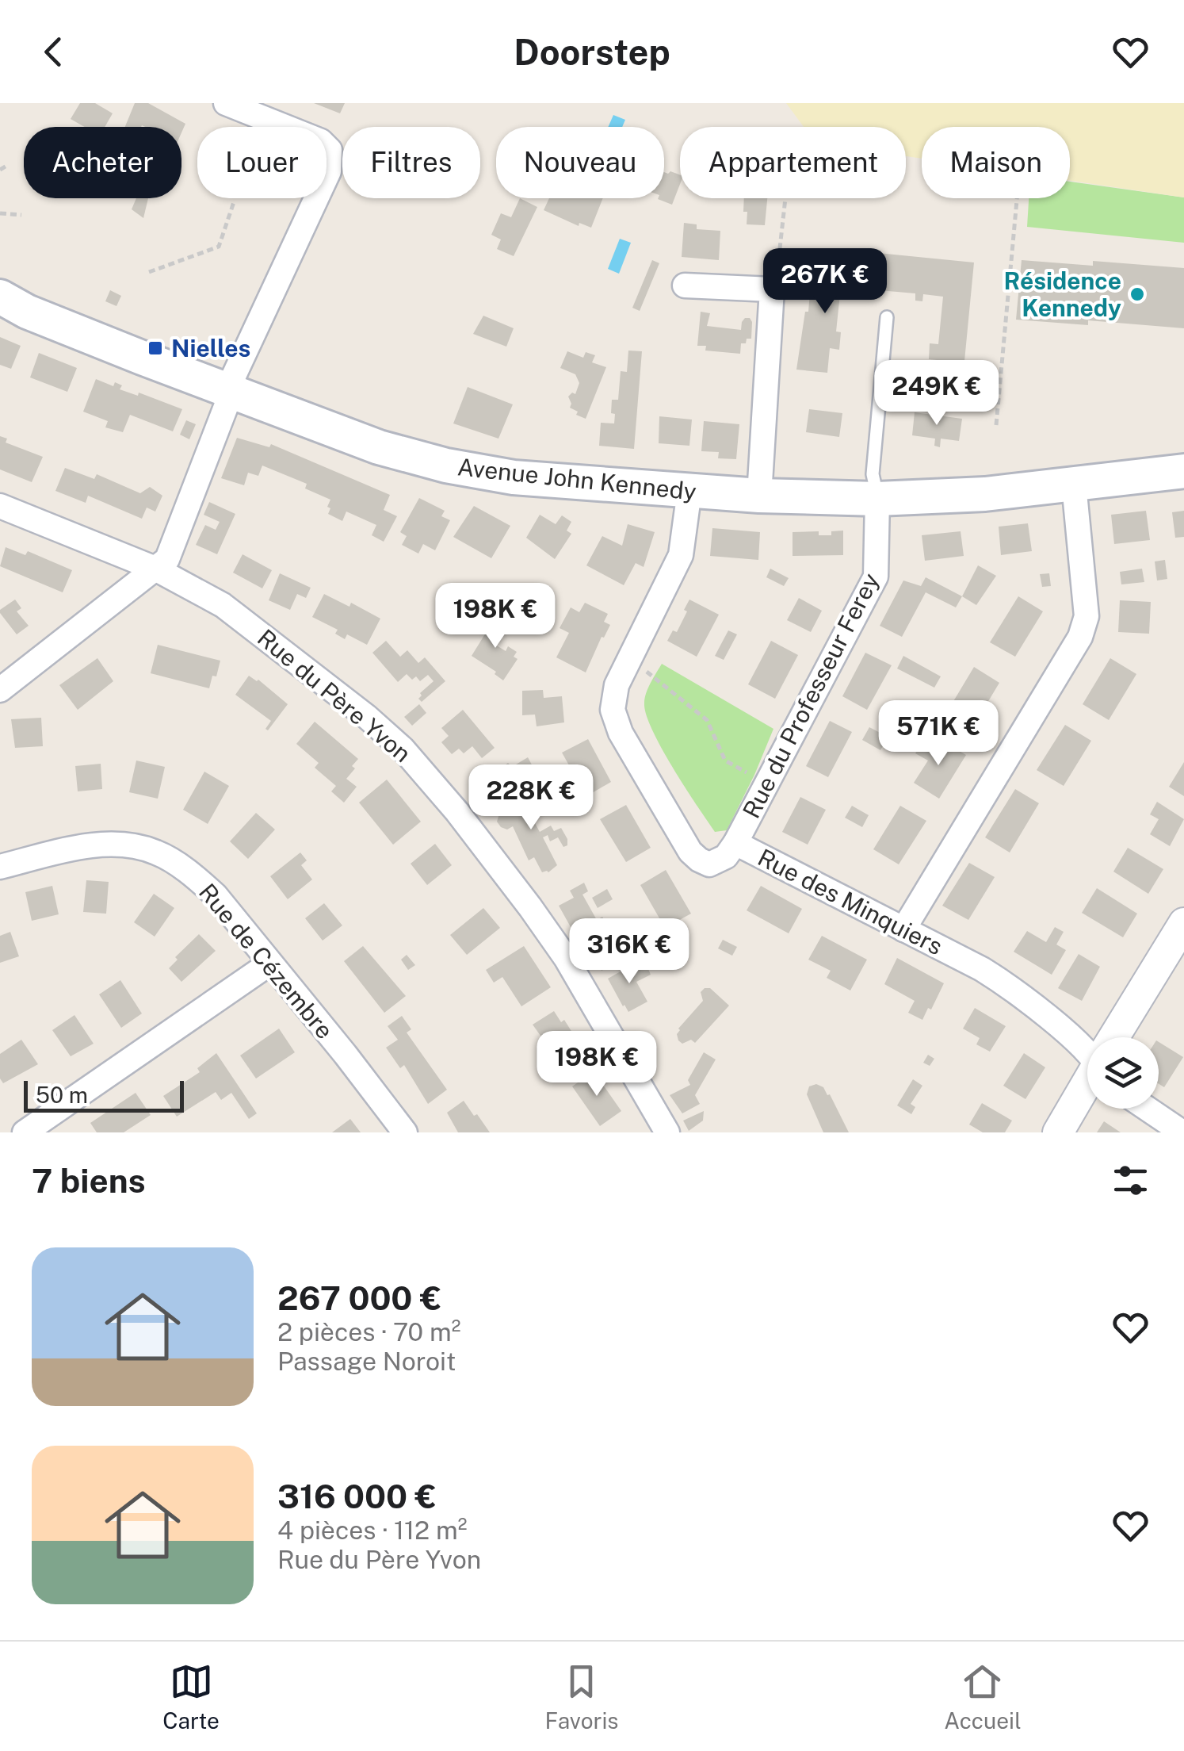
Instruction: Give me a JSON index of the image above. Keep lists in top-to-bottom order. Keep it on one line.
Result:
{"streets":{"main road":["Avenue John Kennedy"],"street":["Rue du Père Yvon","Rue du Professeur Ferey","Rue des Minquiers","Rue de Cézembre"]},"crossings":[["Avenue John Kennedy","Rue du Professeur Ferey"],["Avenue John Kennedy","Rue des Minquiers"],["Rue du Professeur Ferey","Rue des Minquiers"]],"places":{"other":["Résidence Kennedy"],"transit":["Nielles"]},"scale_bar":"50 m","page":{"header":"Doorstep","chip":["Acheter","Louer","Filtres","Nouveau","Appartement","Maison"],"price":["267K €","249K €","198K €","571K €","228K €","316K €","198K €"],"scale":"50 m","heading":"7 biens","list":[{"name":"267 000 €","note":"2 pièces · 70 m² · Passage Noroit"},{"name":"316 000 €","note":"4 pièces · 112 m² · Rue du Père Yvon"}],"tabs":["Carte","Favoris","Accueil"]}}
